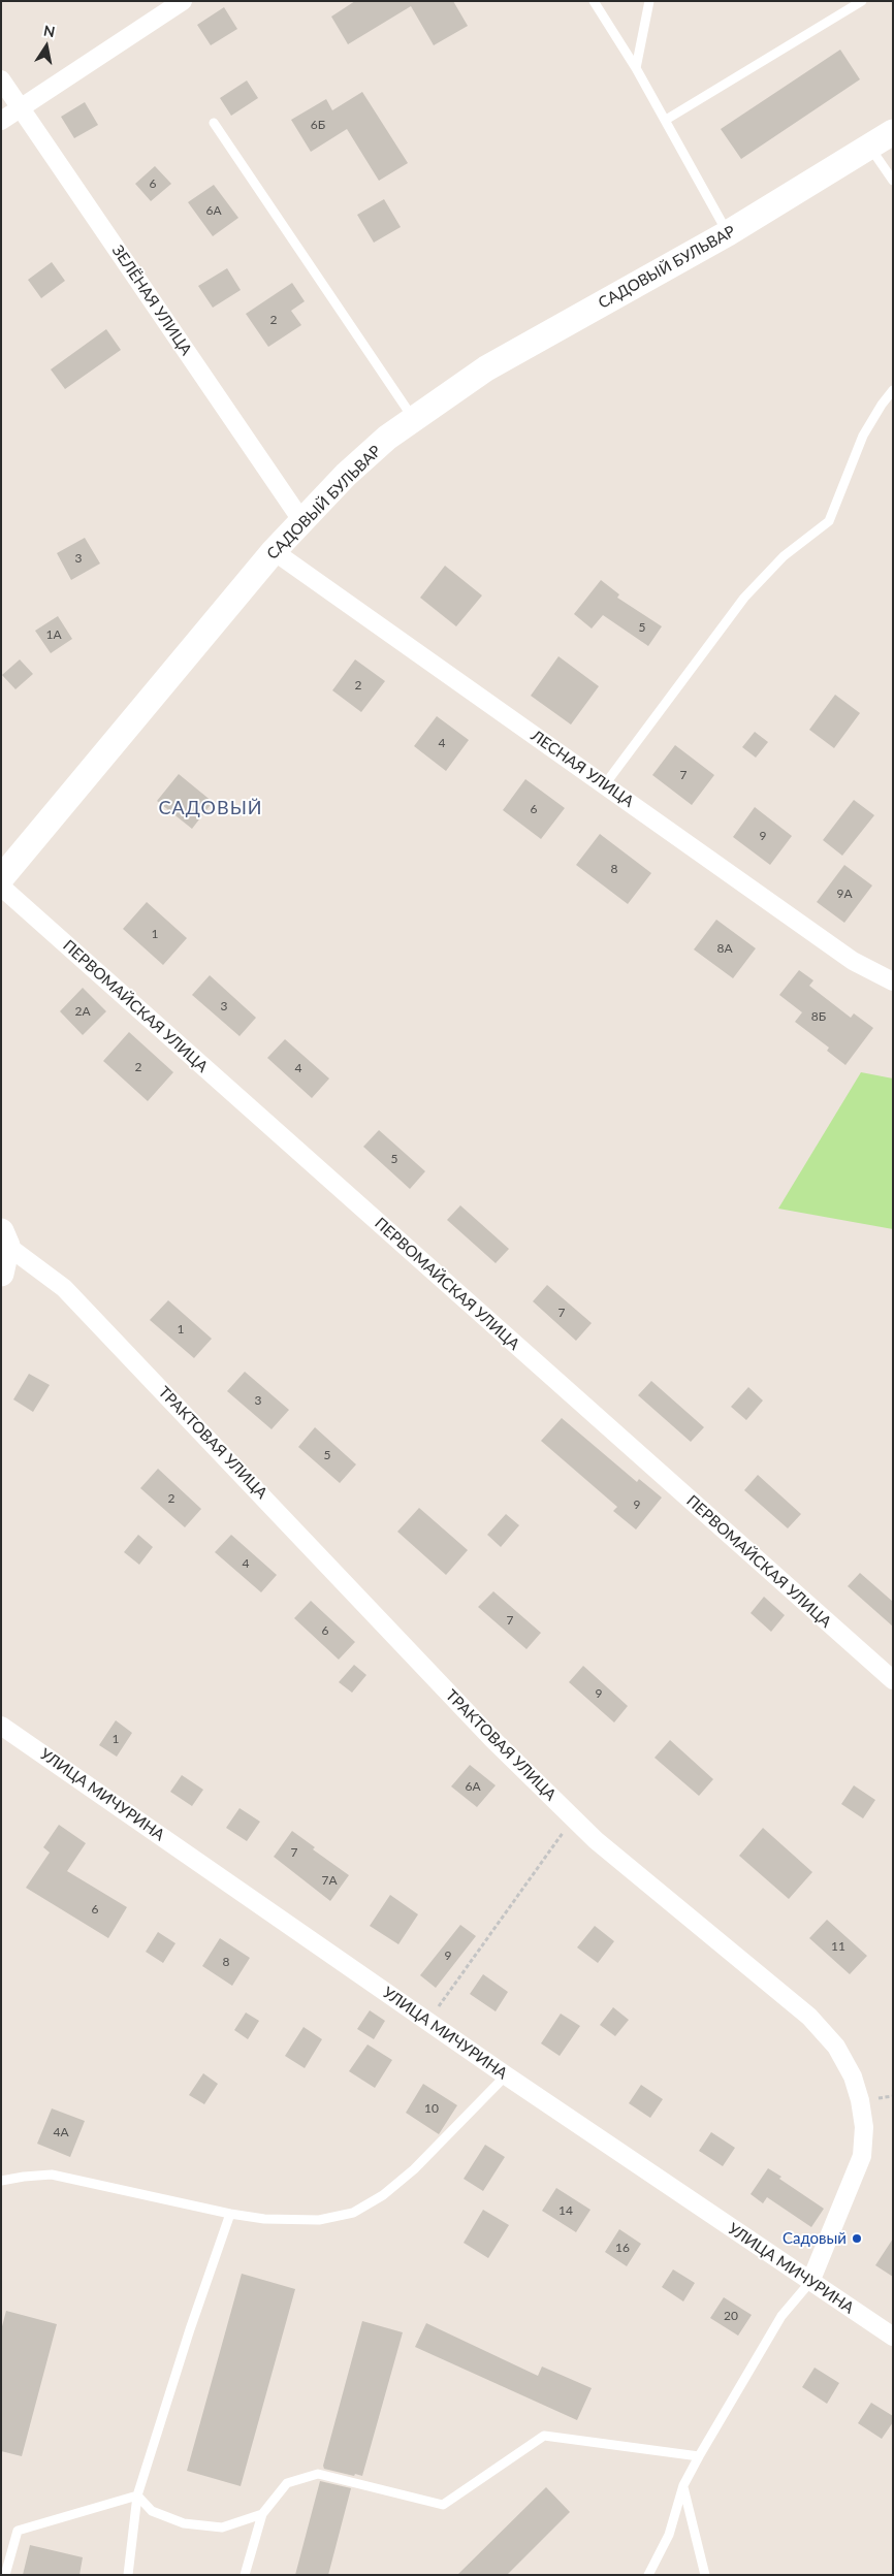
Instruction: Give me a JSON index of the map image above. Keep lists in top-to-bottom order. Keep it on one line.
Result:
{"streets":{"street":["САДОВЫЙ БУЛЬВАР","ЗЕЛЁНАЯ УЛИЦА","ЛЕСНАЯ УЛИЦА","ПЕРВОМАЙСКАЯ УЛИЦА","ТРАКТОВАЯ УЛИЦА","УЛИЦА МИЧУРИНА"]},"crossings":[["САДОВЫЙ БУЛЬВАР","ЗЕЛЁНАЯ УЛИЦА"],["САДОВЫЙ БУЛЬВАР","ЛЕСНАЯ УЛИЦА"],["ТРАКТОВАЯ УЛИЦА","УЛИЦА МИЧУРИНА"]],"districts":["САДОВЫЙ"],"places":["Садовый"],"house_numbers":["6Б","6","6А","2","3","5","1А","2","4","7","6","9","8","9А","1","8А","3","2А","8Б","2","4","5","7","1","3","5","2","9","4","7","6","9","1","6А","7","7А","6","11","9","8","10","4А","14","16","20"],"north":"top"}
